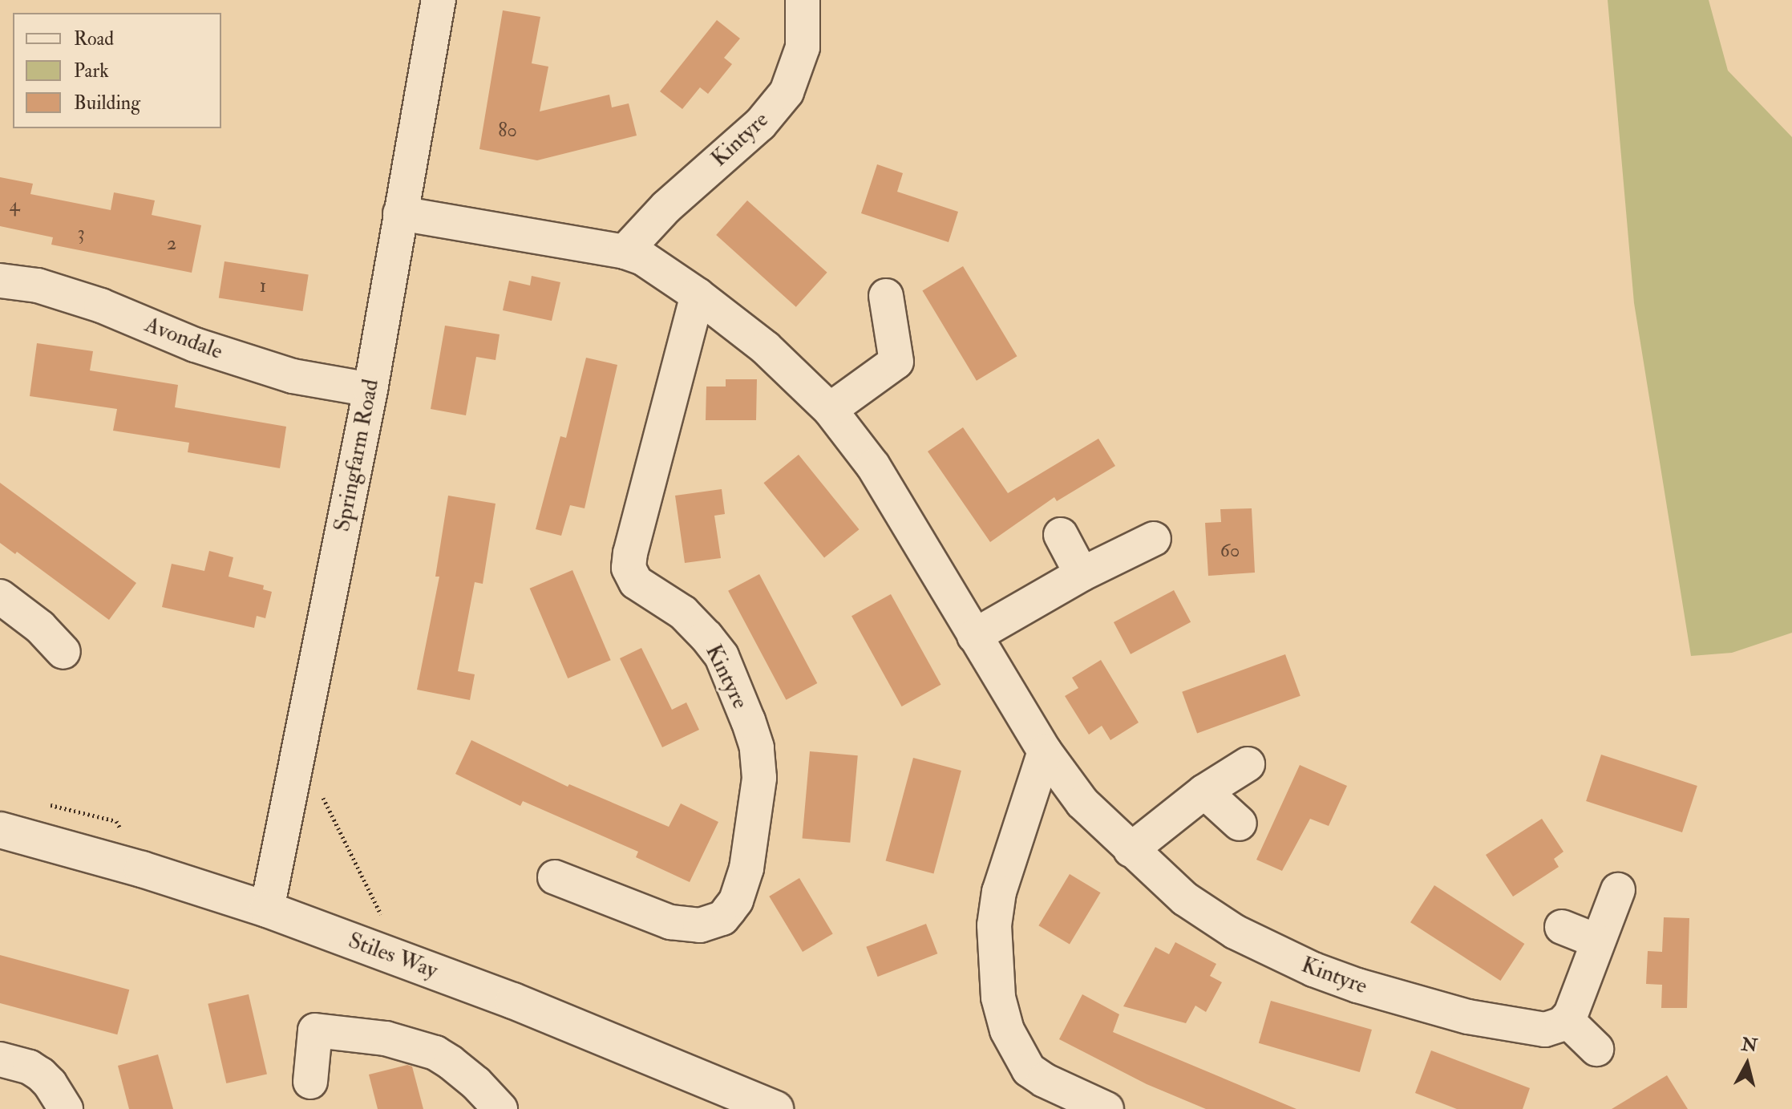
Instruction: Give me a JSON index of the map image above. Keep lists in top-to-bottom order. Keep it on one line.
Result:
{"streets":{"main road":["Stiles Way"],"street":["Kintyre","Avondale","Springfarm Road"]},"crossings":[["Kintyre","Springfarm Road"],["Avondale","Springfarm Road"],["Springfarm Road","Stiles Way"]],"house_numbers":["80","4","3","2","1","60"],"legend":["Road","Park","Building"],"north":"top"}
